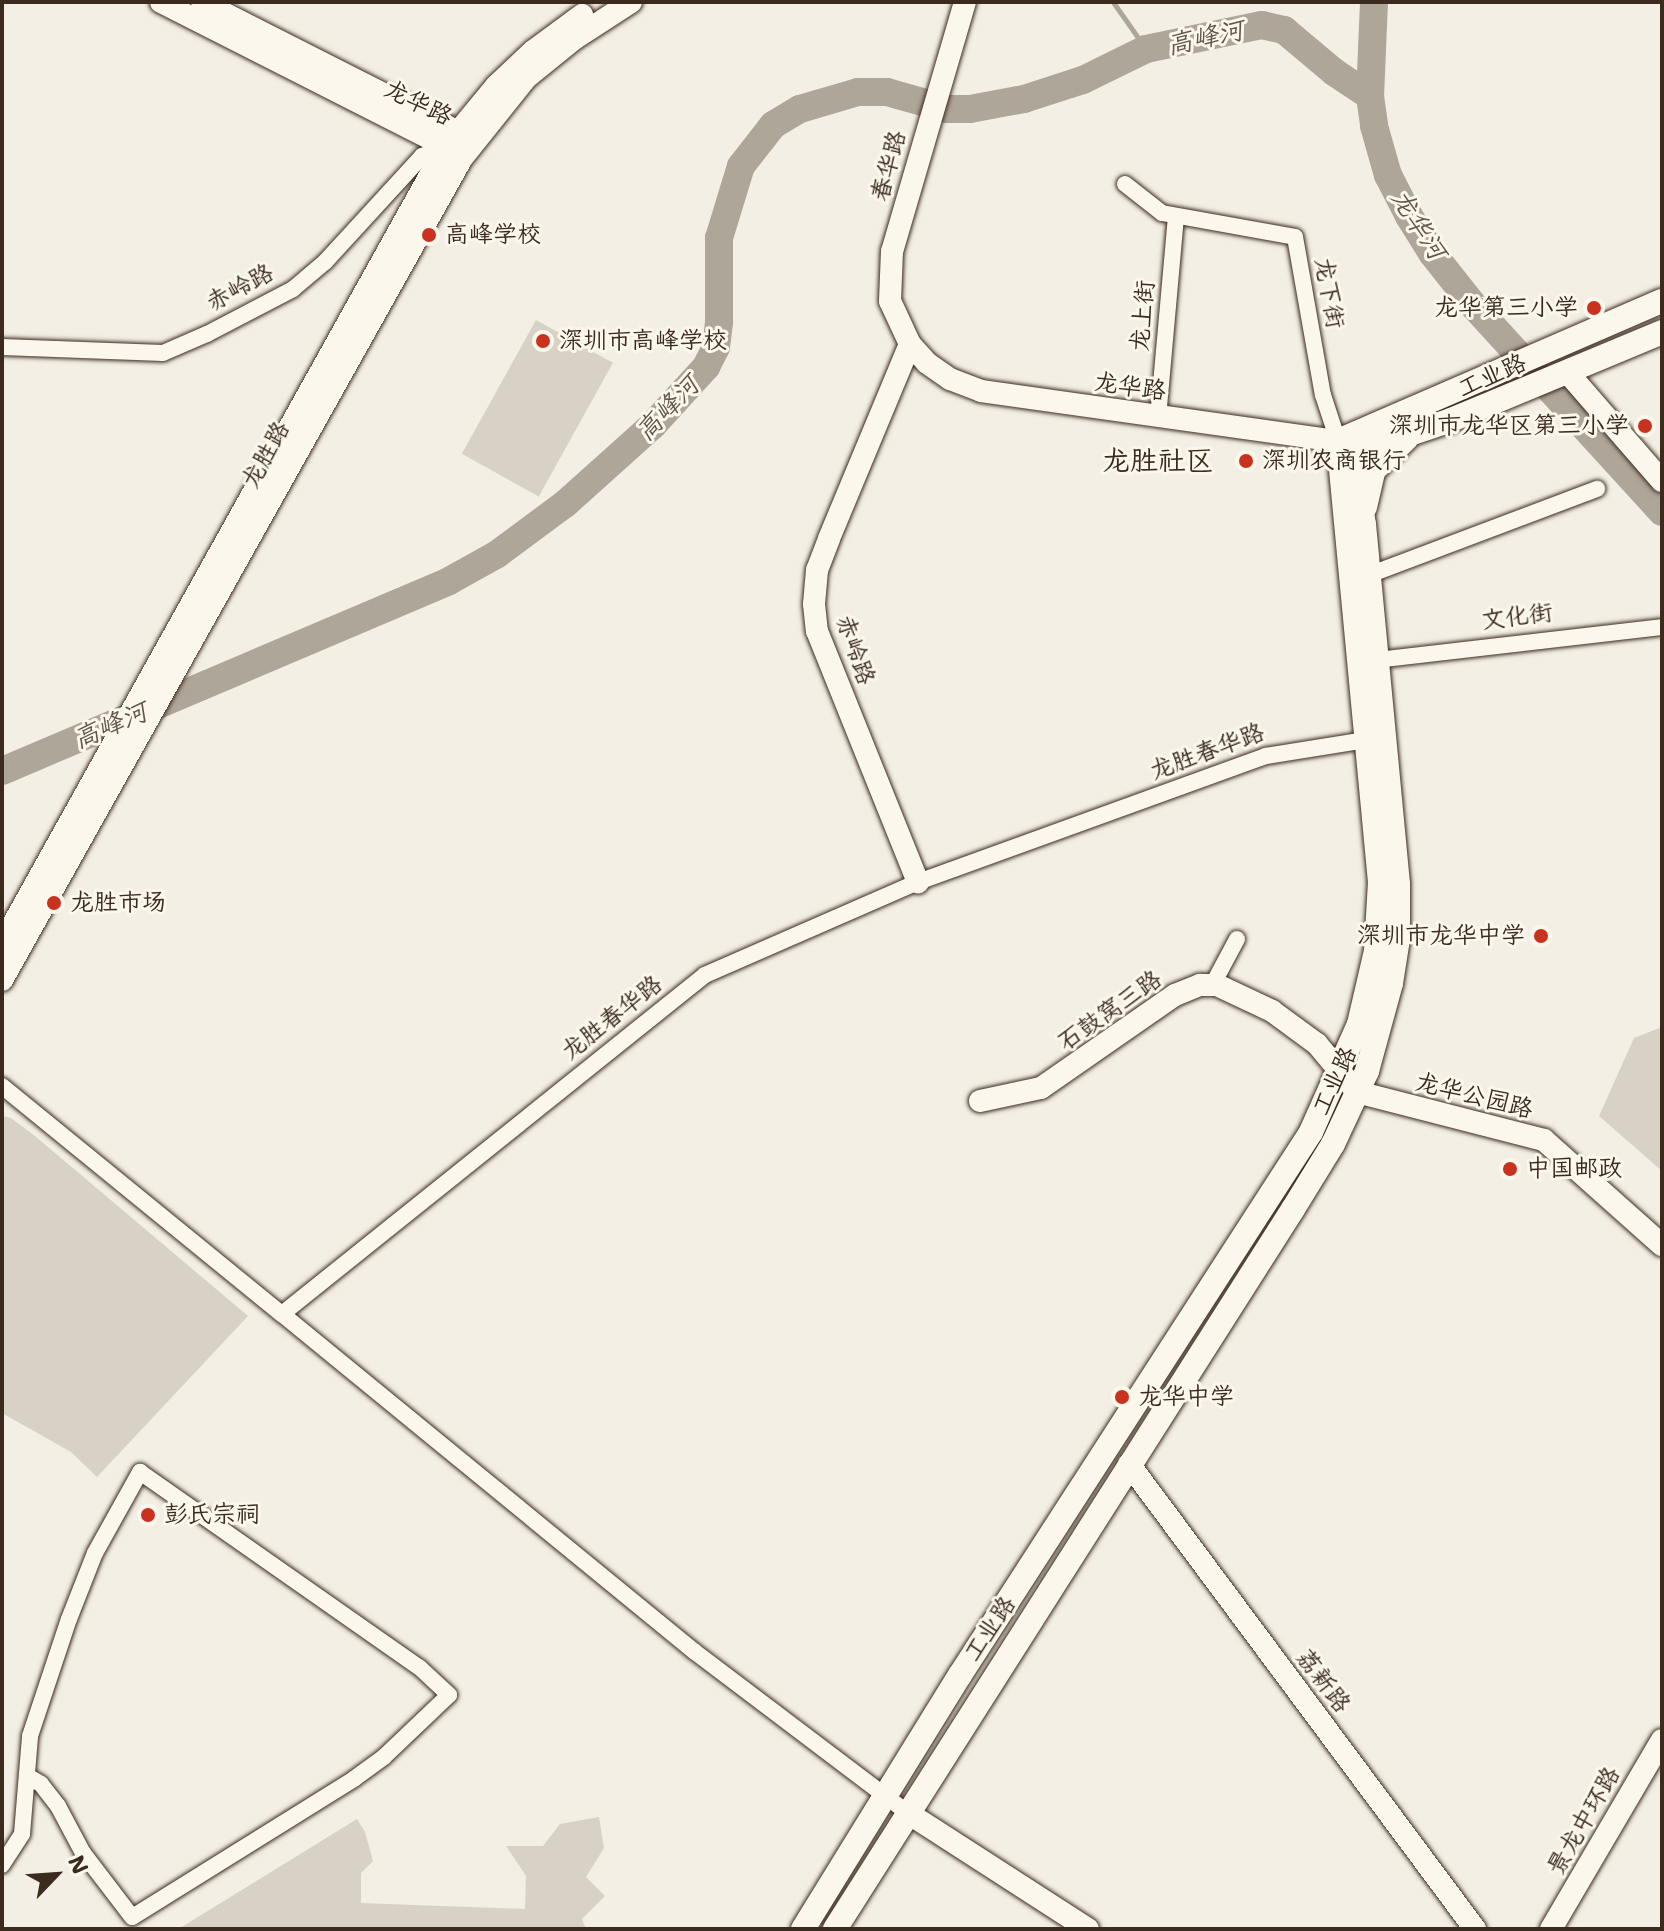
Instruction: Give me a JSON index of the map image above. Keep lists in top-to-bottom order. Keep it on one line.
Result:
{"streets":{"main road":["工业路"],"street":["龙华路","春华路","赤岭路","龙下街","龙上街","龙胜路","文化街","龙胜春华路","石鼓窝三路","龙华公园路","荔新路","景龙中环路"]},"crossings":[["龙华路","春华路"],["龙华路","赤岭路"],["龙华路","龙下街"],["龙华路","龙上街"],["龙华路","工业路"],["龙华路","龙胜路"],["春华路","赤岭路"],["赤岭路","龙胜路"],["赤岭路","龙胜春华路"],["龙下街","龙上街"],["龙下街","工业路"],["工业路","文化街"],["工业路","龙胜春华路"],["工业路","龙华公园路"],["工业路","荔新路"]],"districts":["龙胜社区"],"water":["高峰河","龙华河"],"places":["高峰学校","龙华第三小学","深圳市高峰学校","深圳市龙华区第三小学","深圳农商银行","龙胜市场","深圳市龙华中学","中国邮政","龙华中学","彭氏宗祠"],"north":"top right"}
